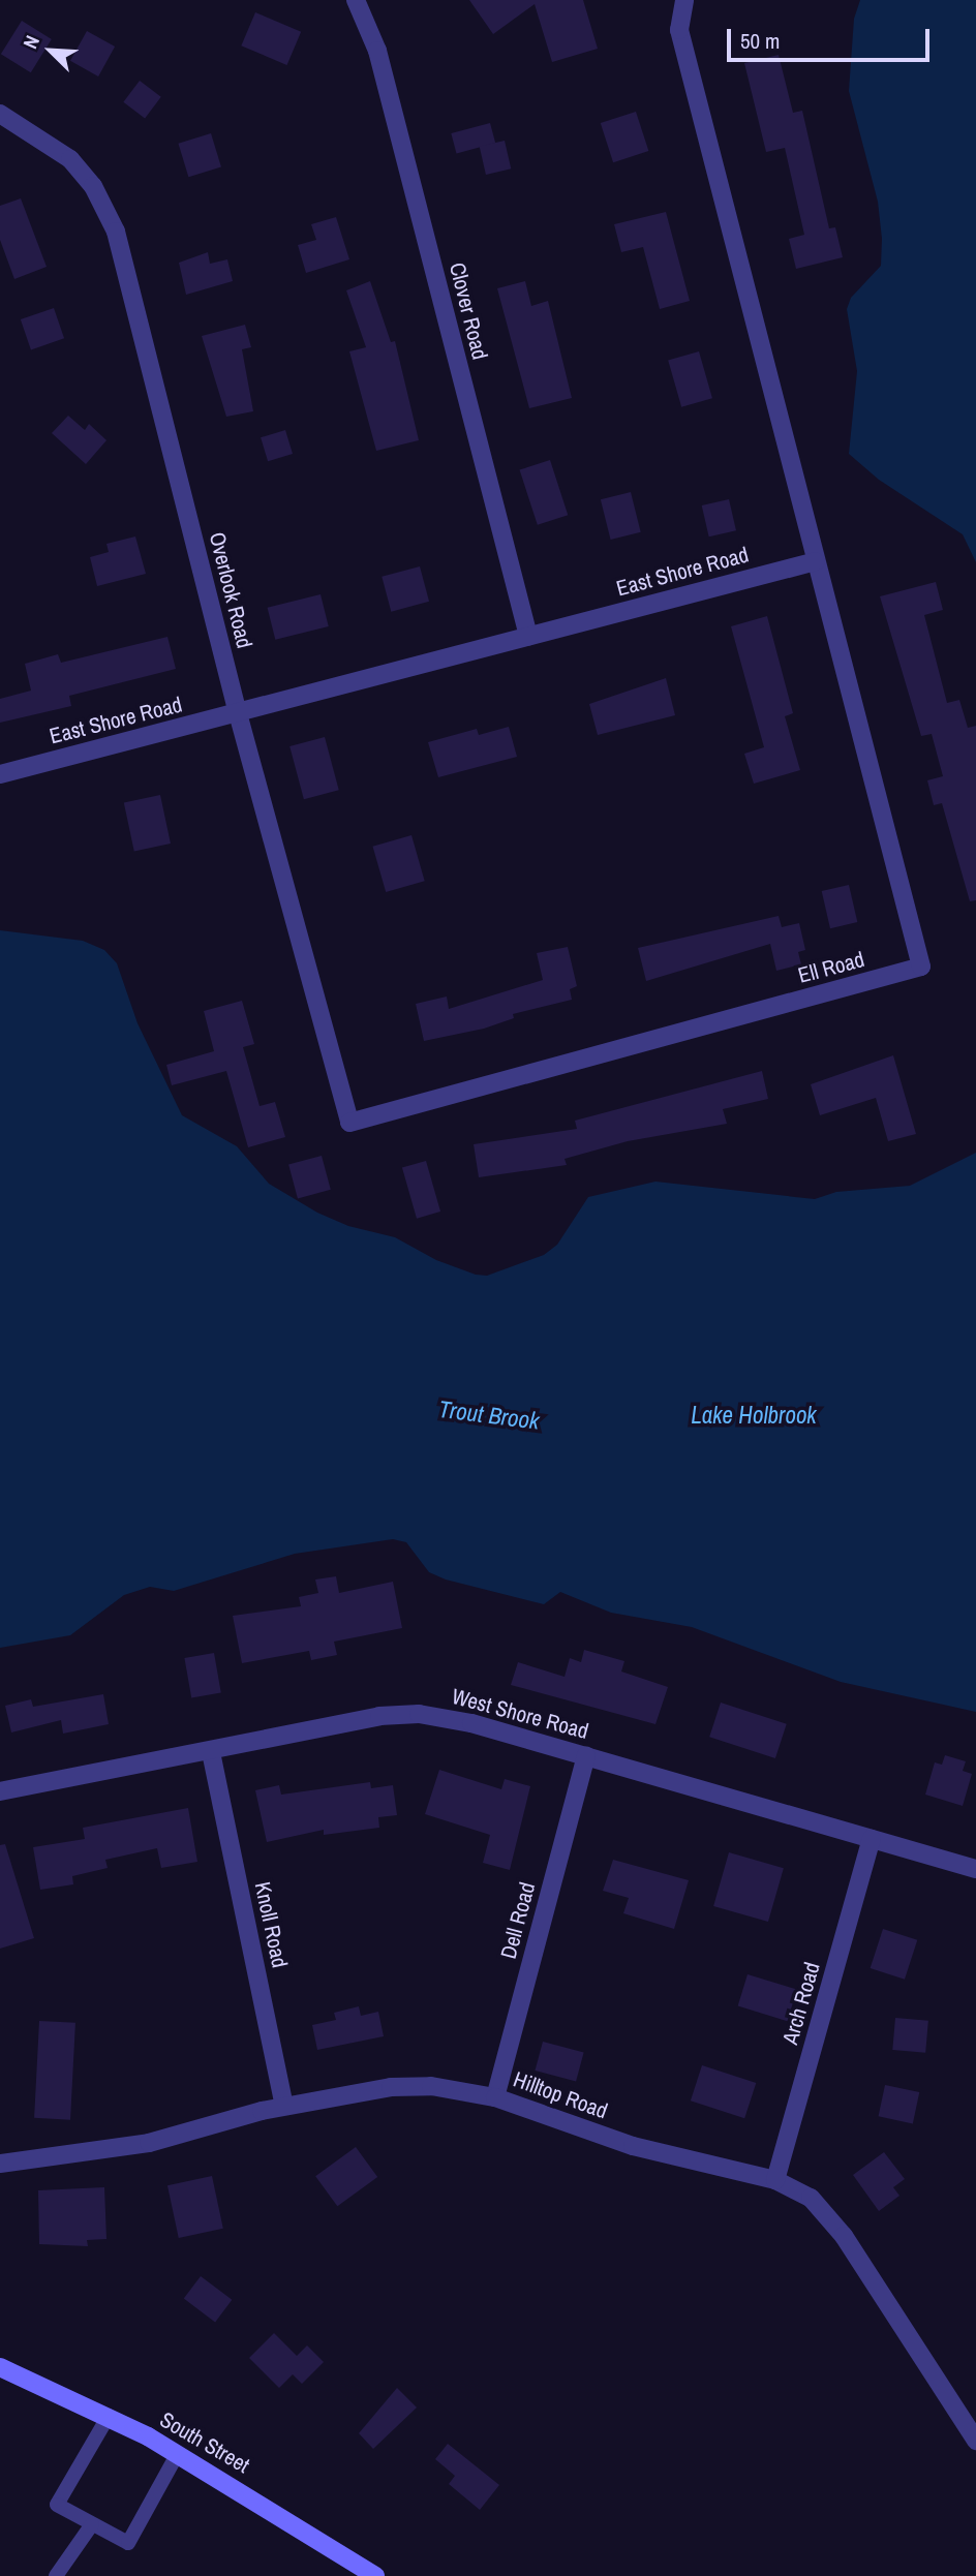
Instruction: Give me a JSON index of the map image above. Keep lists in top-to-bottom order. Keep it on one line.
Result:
{"streets":{"main road":["South Street"],"street":["Clover Road","East Shore Road","Overlook Road","Ell Road","West Shore Road","Dell Road","Knoll Road","Arch Road","Hilltop Road"]},"crossings":[["Clover Road","East Shore Road"],["East Shore Road","Overlook Road"],["East Shore Road","Ell Road"],["Overlook Road","Ell Road"],["West Shore Road","Dell Road"],["West Shore Road","Knoll Road"],["West Shore Road","Arch Road"],["Dell Road","Hilltop Road"],["Knoll Road","Hilltop Road"],["Arch Road","Hilltop Road"]],"water":["Trout Brook","Lake Holbrook"],"scale_bar":"50 m","north":"top left"}
